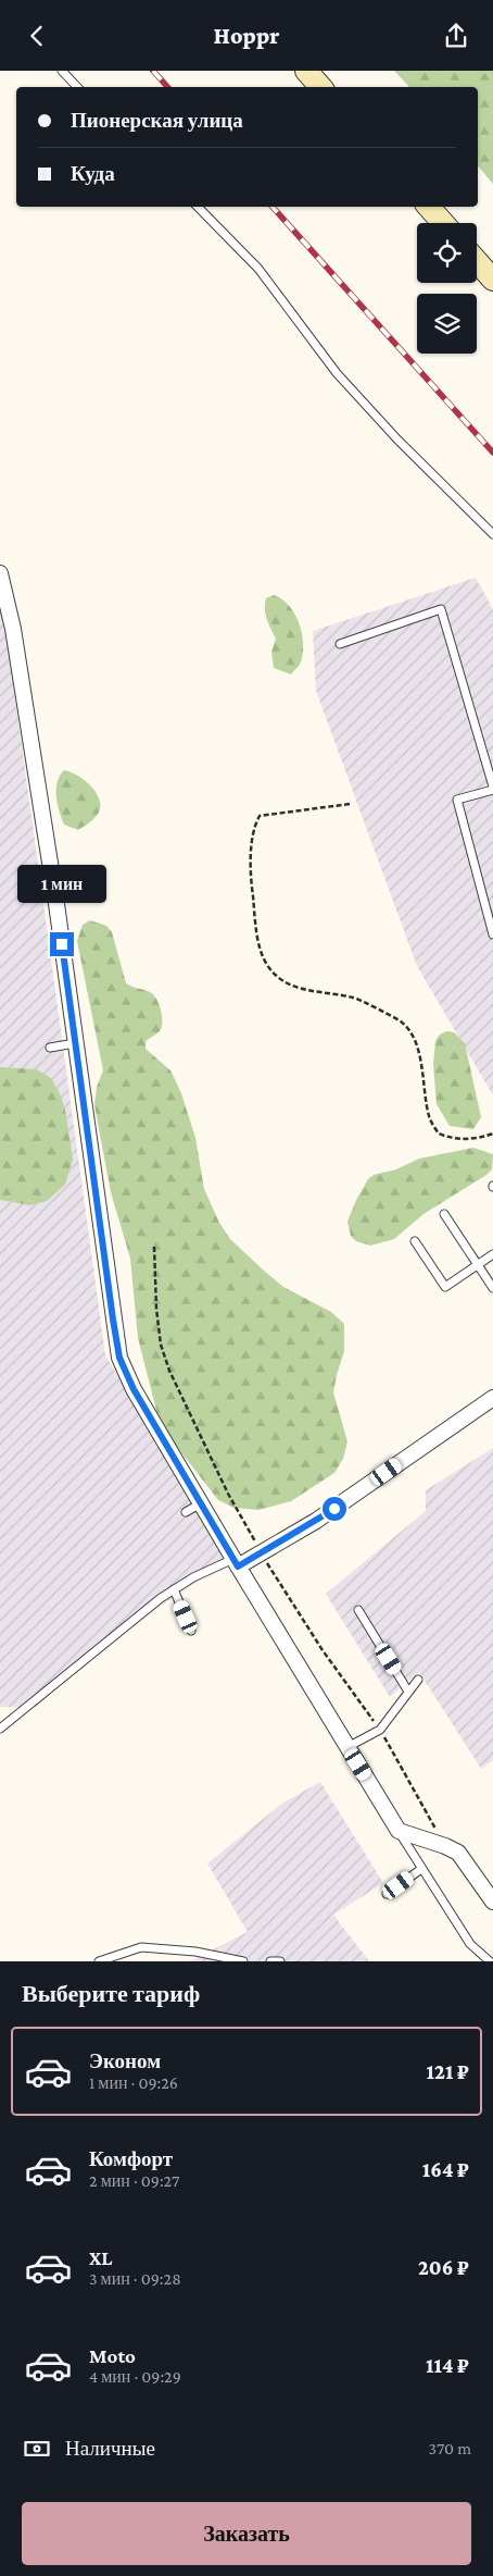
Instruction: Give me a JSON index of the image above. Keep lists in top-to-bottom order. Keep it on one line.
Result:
{"page":{"header":"Hoppr","banner":["Пионерская улица","Куда"],"bubble":"1 мин","heading":"Выберите тариф","list":[{"name":"Эконом","note":"1 мин · 09:26","value":"121 ₽"},{"name":"Комфорт","note":"2 мин · 09:27","value":"164 ₽"},{"name":"XL","note":"3 мин · 09:28","value":"206 ₽"},{"name":"Moto","note":"4 мин · 09:29","value":"114 ₽"}],"pay":["Наличные","370 m"],"buttons":"Заказать"}}
